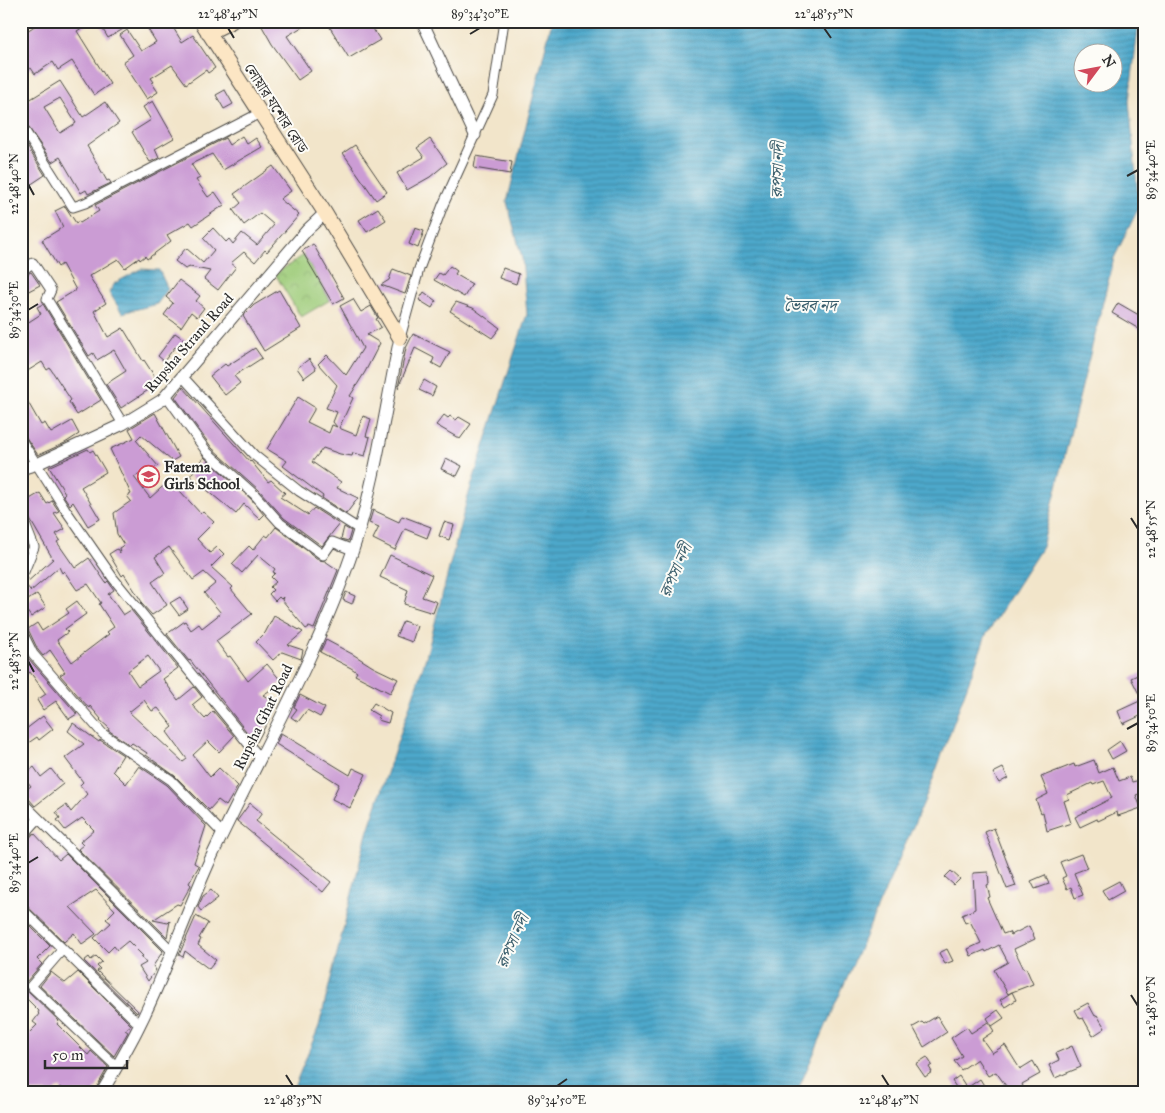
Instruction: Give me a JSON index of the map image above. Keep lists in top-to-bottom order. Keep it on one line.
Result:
{"streets":{"main road":["লোয়ার যশোর রোড"],"street":["Rupsha Strand Road","Rupsha Ghat Road"]},"crossings":[["লোয়ার যশোর রোড","Rupsha Strand Road"],["লোয়ার যশোর রোড","Rupsha Ghat Road"]],"water":["রূপসা নদী","ভৈরব নদ"],"places":{"school or university":["Fatema Girls School"]},"scale_bar":"50 m","north":"top right","coordinates":["22°48'45\"N","89°34'30\"E","22°48'55\"N","89°34'40\"E","22°48'40\"N","22°48'35\"N","89°34'50\"E","22°48'50\"N"]}
